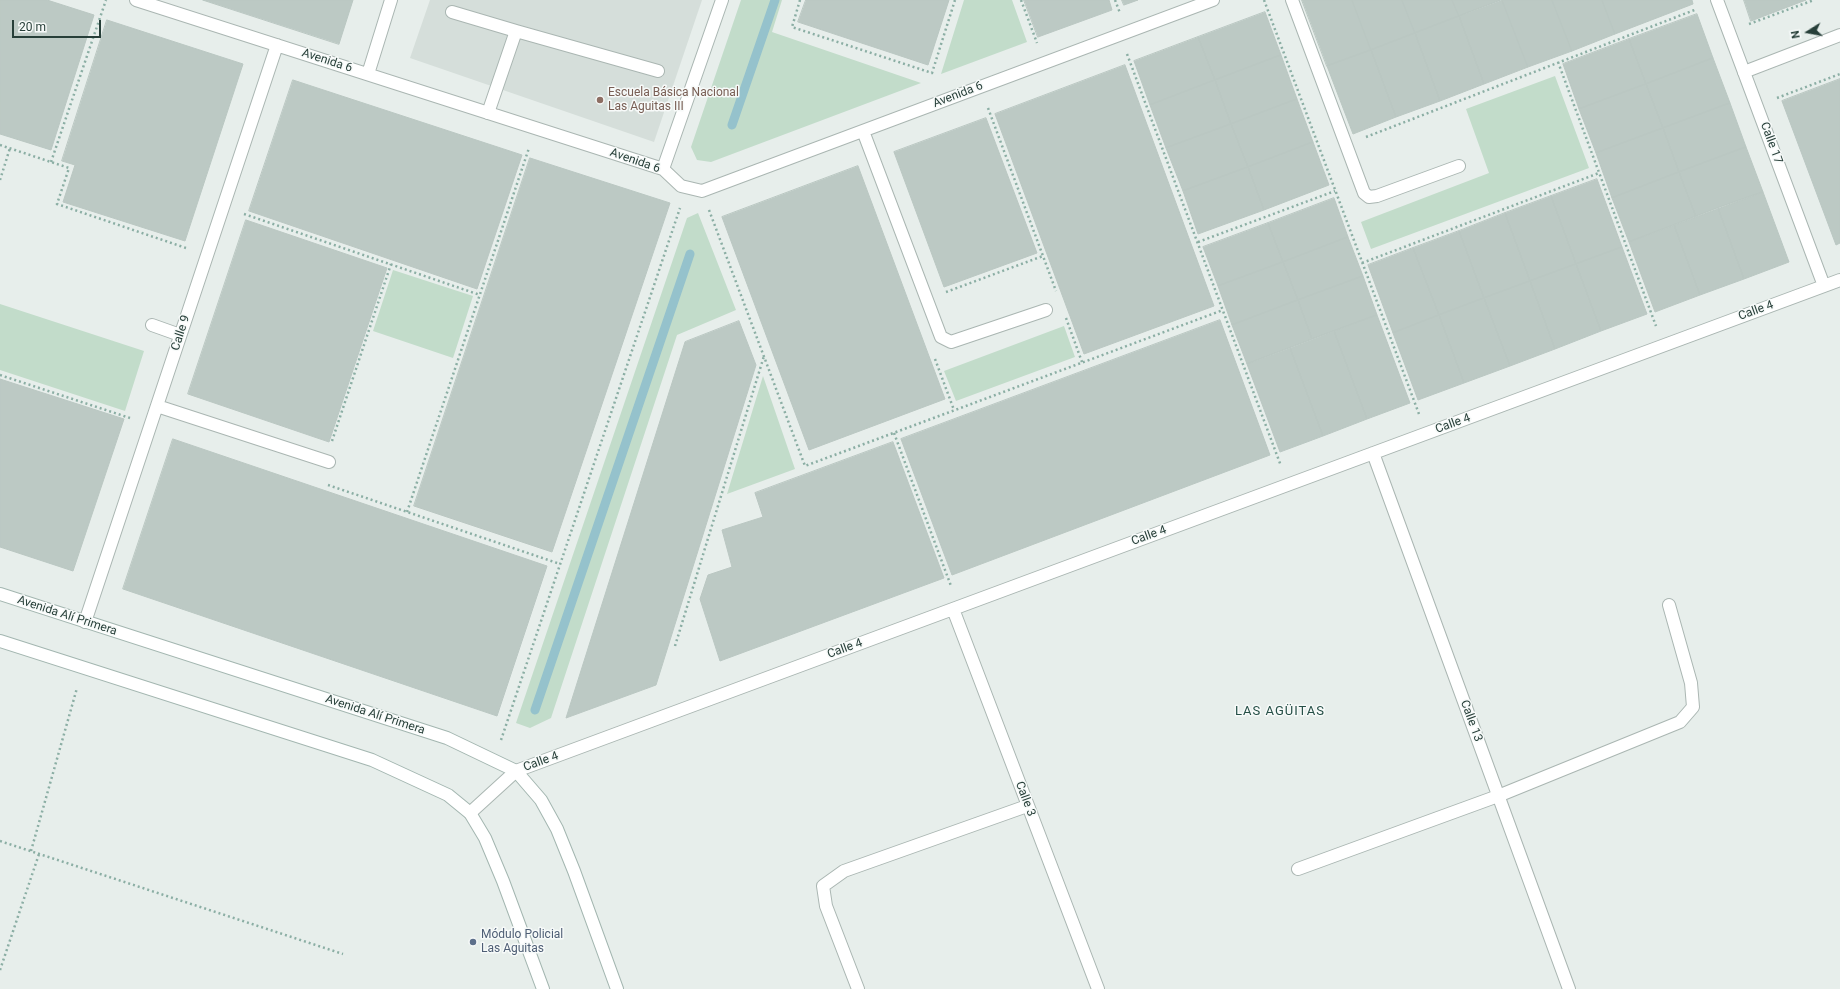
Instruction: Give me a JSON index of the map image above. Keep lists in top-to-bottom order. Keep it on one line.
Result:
{"streets":{"street":["Avenida 6","Calle 17","Calle 4","Calle 9","Avenida Alí Primera","Calle 13","Calle 3"]},"crossings":[["Avenida 6","Calle 9"],["Calle 17","Calle 4"],["Calle 4","Avenida Alí Primera"],["Calle 4","Calle 13"],["Calle 4","Calle 3"],["Calle 9","Avenida Alí Primera"]],"districts":["LAS AGÜITAS"],"places":["Escuela Básica Nacional Las Aguitas III","Módulo Policial Las Aguitas"],"scale_bar":"20 m","north":"left"}
